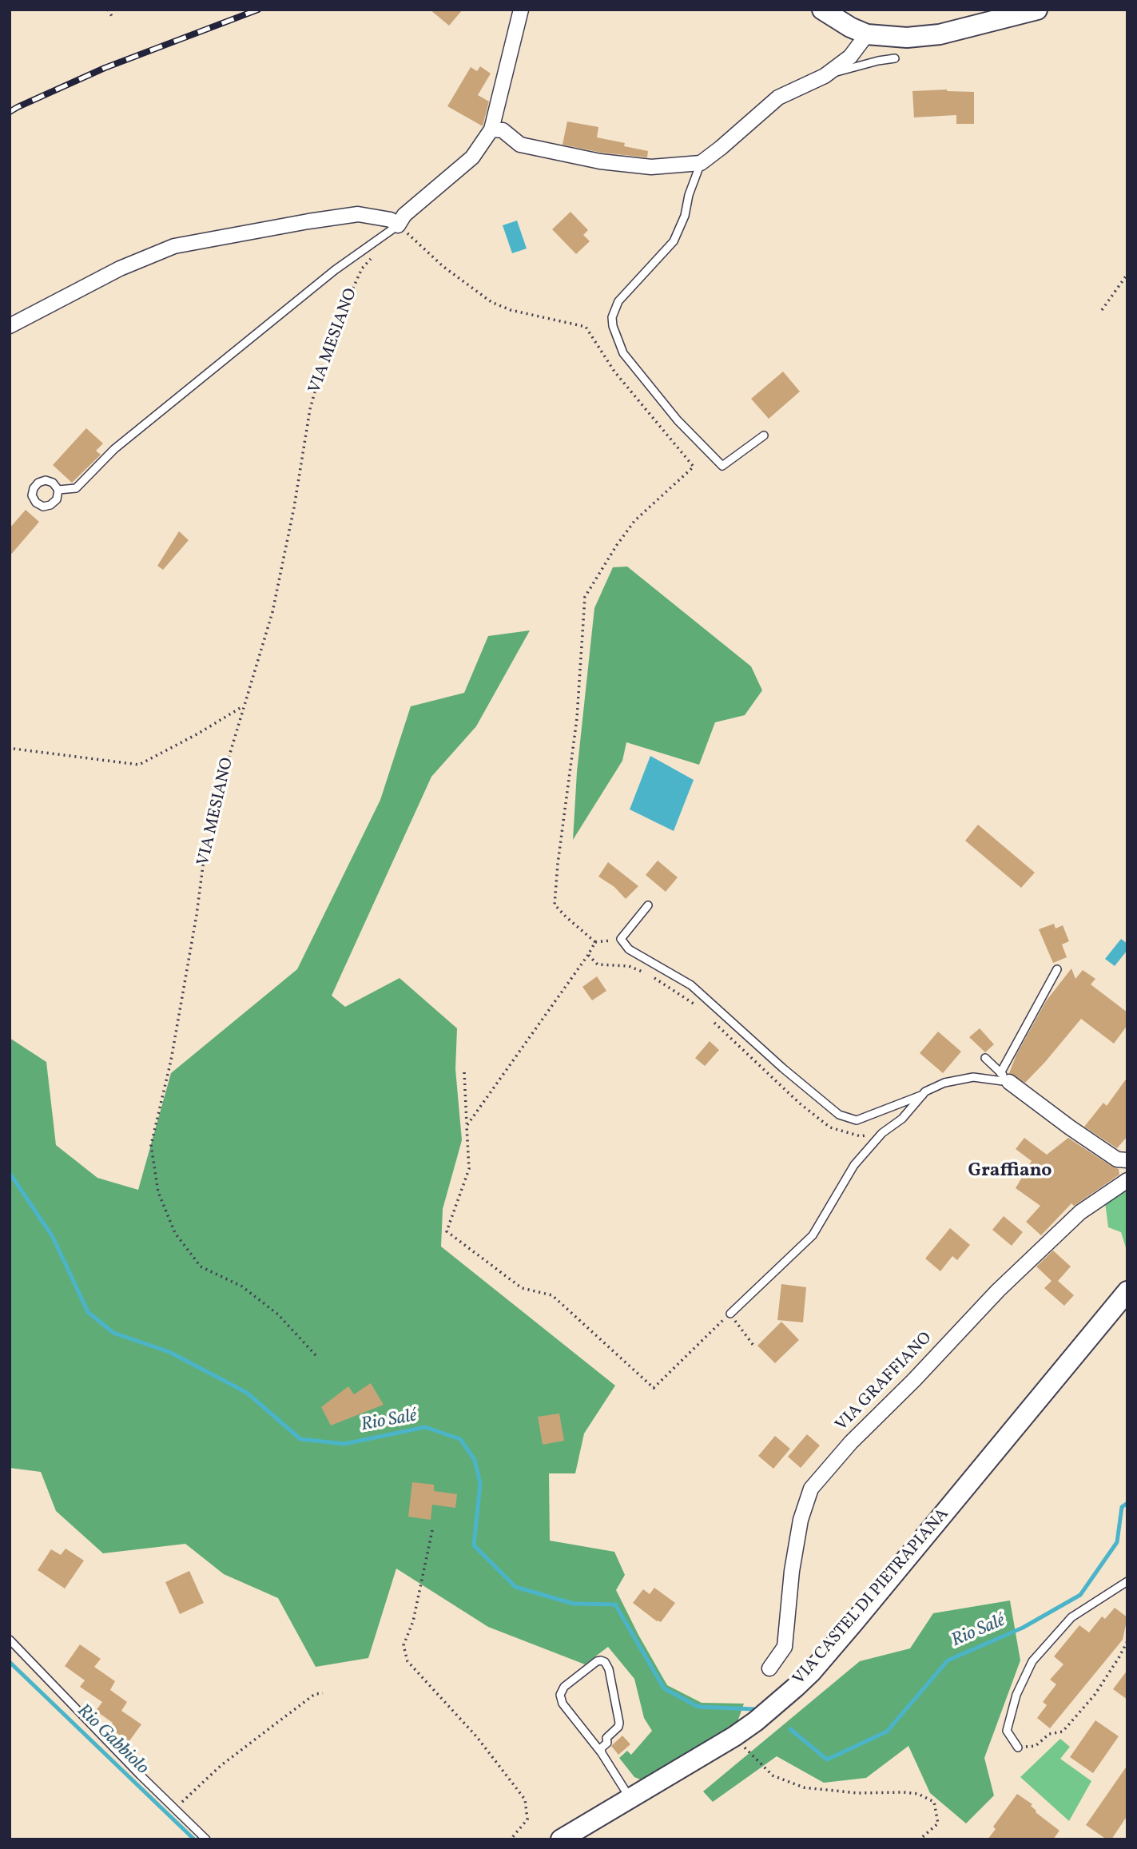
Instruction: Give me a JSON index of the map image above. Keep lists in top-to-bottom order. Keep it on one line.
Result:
{"streets":{"main road":["VIA CASTEL DI PIETRAPIANA"],"street":["VIA GRAFFIANO"],"path":["VIA MESIANO"]},"districts":["Graffiano"],"water":["Rio Salé","Rio Gabbiolo"]}
